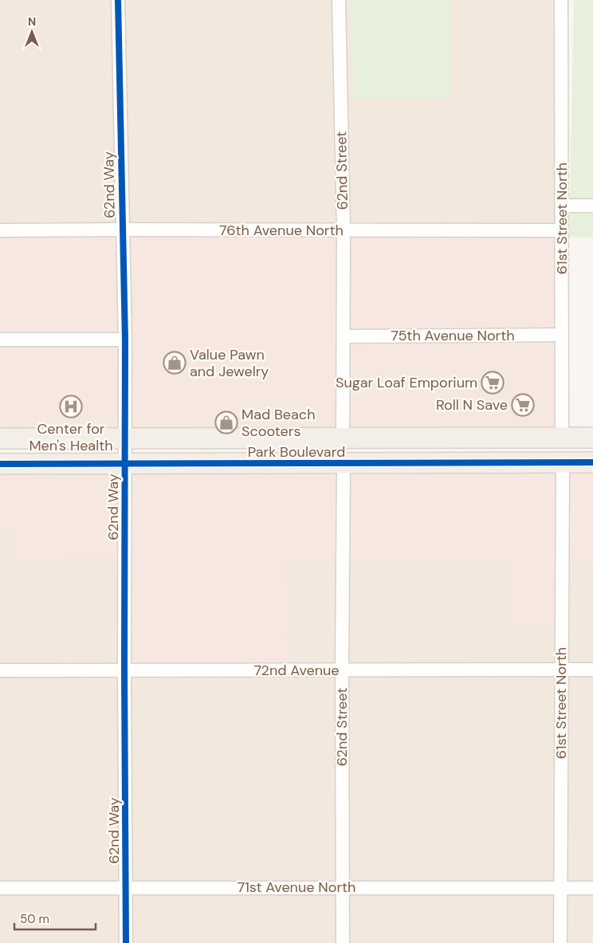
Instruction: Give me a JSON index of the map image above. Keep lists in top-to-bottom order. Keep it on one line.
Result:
{"streets":{"main road":["Park Boulevard"],"street":["62nd Street","62nd Way","61st Street North","76th Avenue North","75th Avenue North","72nd Avenue","71st Avenue North"]},"crossings":[["62nd Street","76th Avenue North"],["62nd Street","75th Avenue North"],["62nd Street","Park Boulevard"],["62nd Street","72nd Avenue"],["62nd Street","71st Avenue North"],["62nd Way","76th Avenue North"],["62nd Way","Park Boulevard"],["62nd Way","72nd Avenue"],["62nd Way","71st Avenue North"],["61st Street North","76th Avenue North"],["61st Street North","75th Avenue North"],["61st Street North","Park Boulevard"],["61st Street North","72nd Avenue"],["61st Street North","71st Avenue North"]],"places":{"shop":["Value Pawn and Jewelry","Mad Beach Scooters"],"supermarket":["Sugar Loaf Emporium","Roll N Save"],"hospital":["Center for Men's Health"]},"scale_bar":"50 m","north":"top"}
